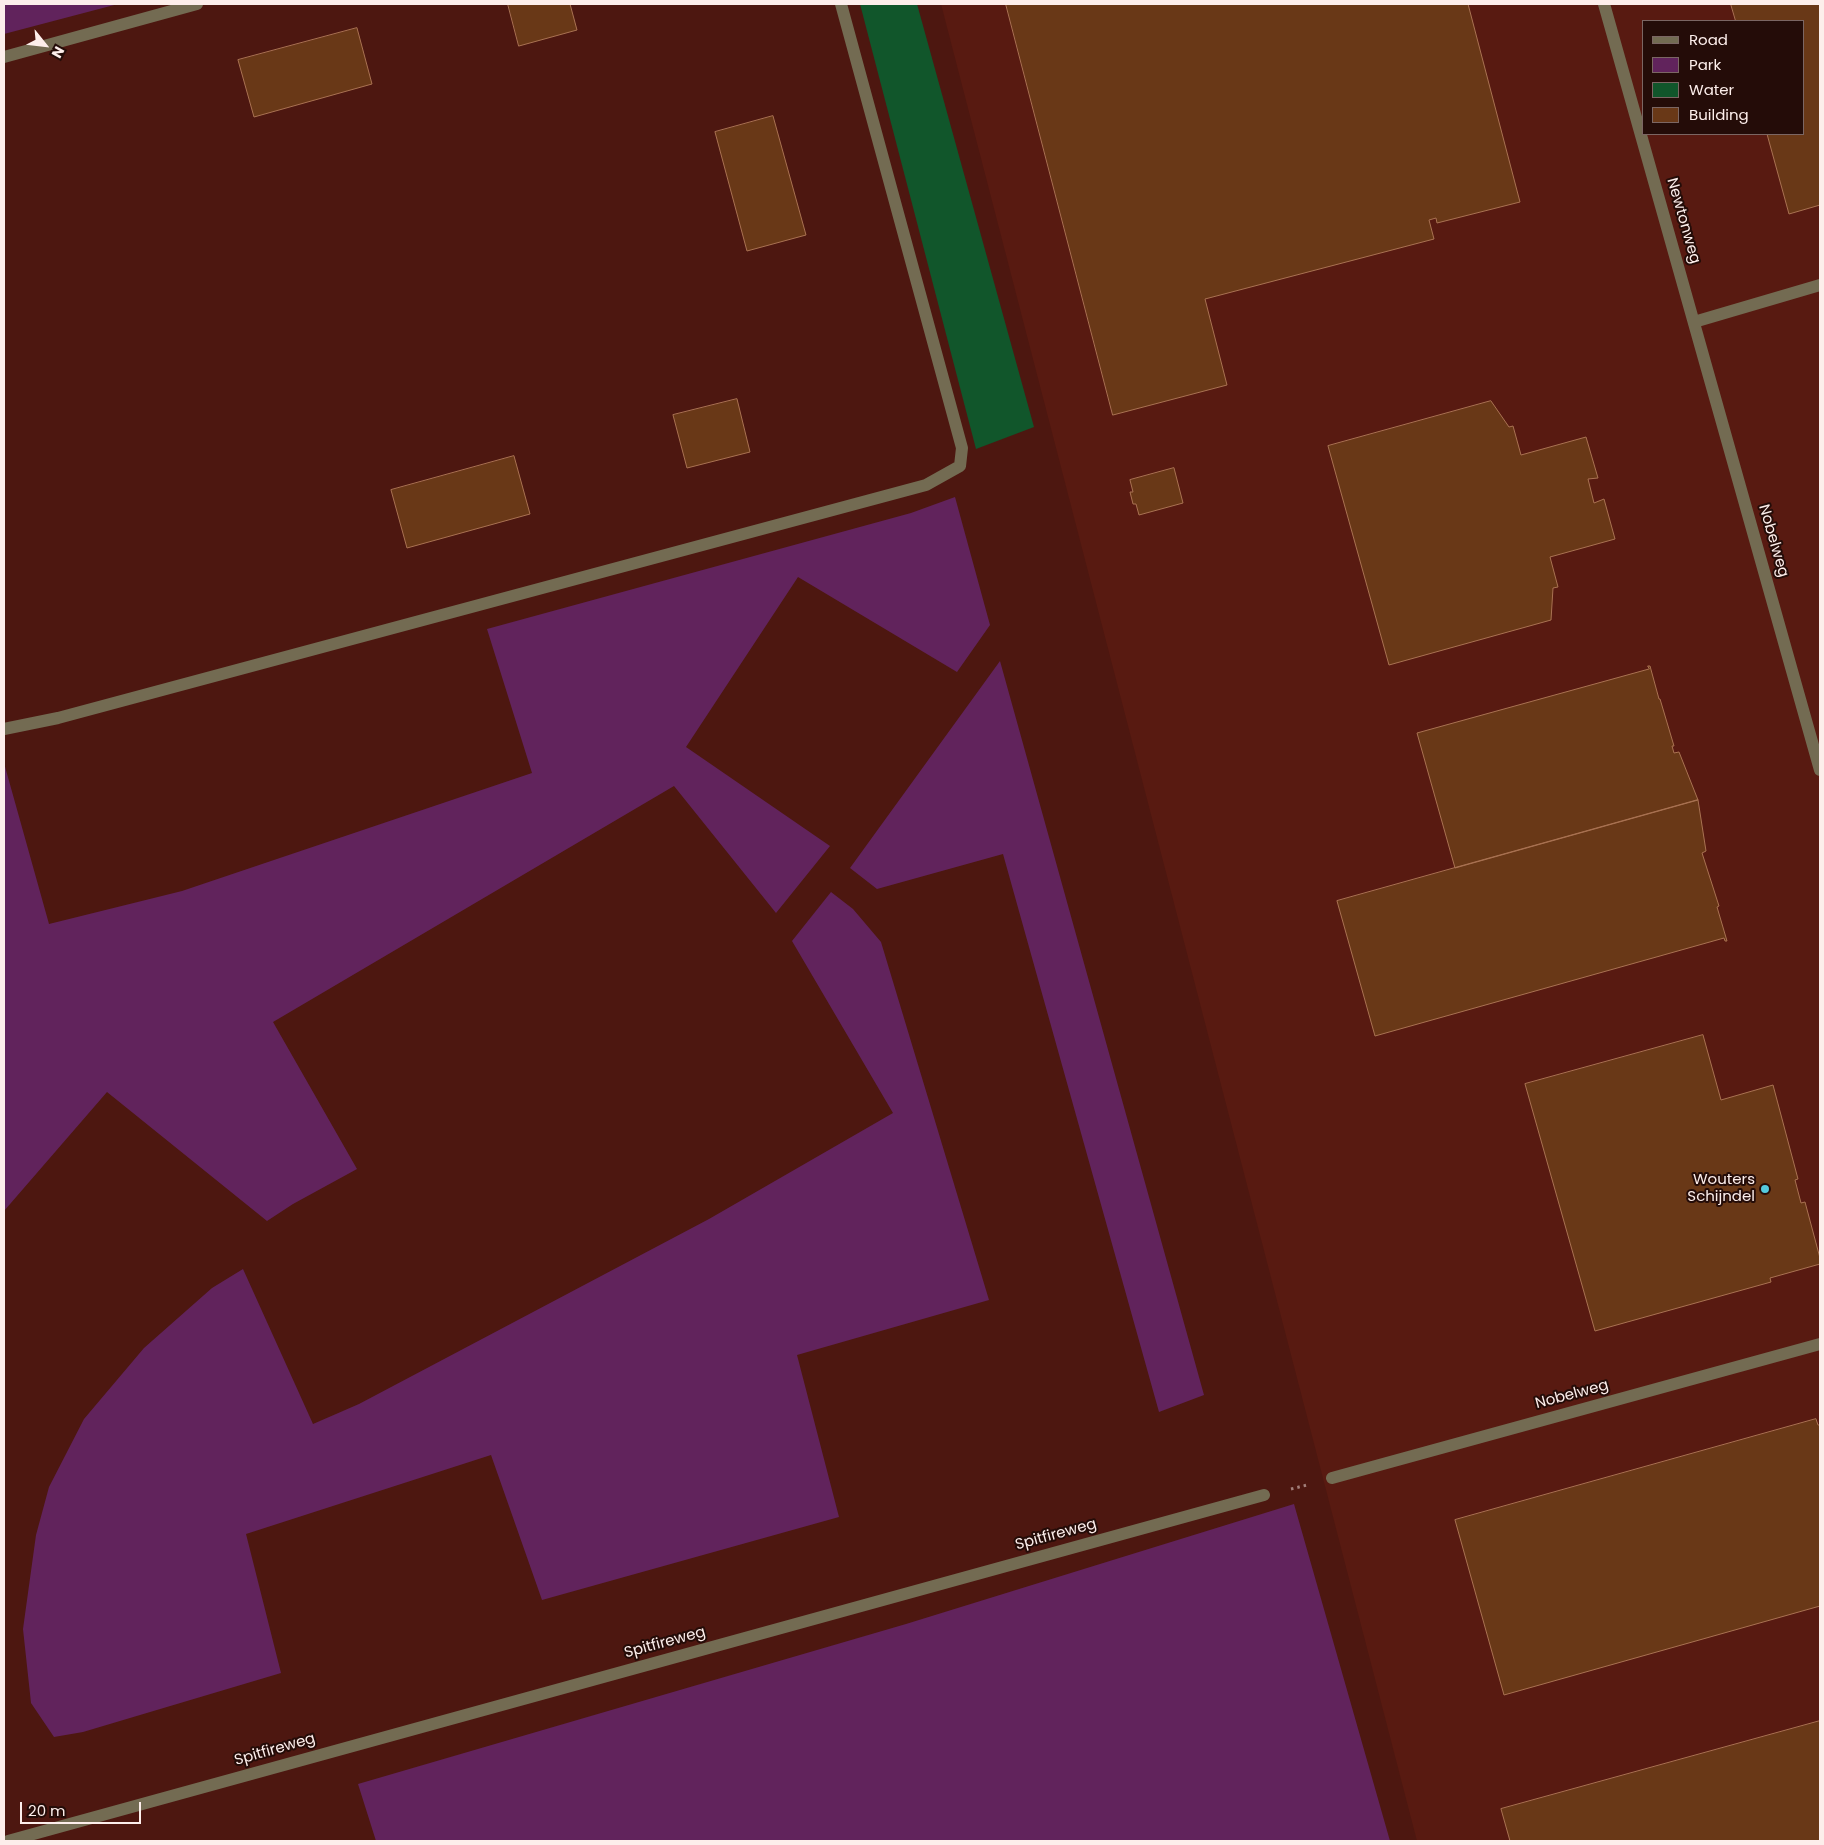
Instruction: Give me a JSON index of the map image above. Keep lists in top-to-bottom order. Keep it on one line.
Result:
{"streets":{"street":["Newtonweg","Nobelweg","Spitfireweg"]},"crossings":[["Newtonweg","Nobelweg"]],"places":["Wouters Schijndel"],"legend":["Road","Park","Water","Building"],"scale_bar":"20 m","north":"bottom right"}
